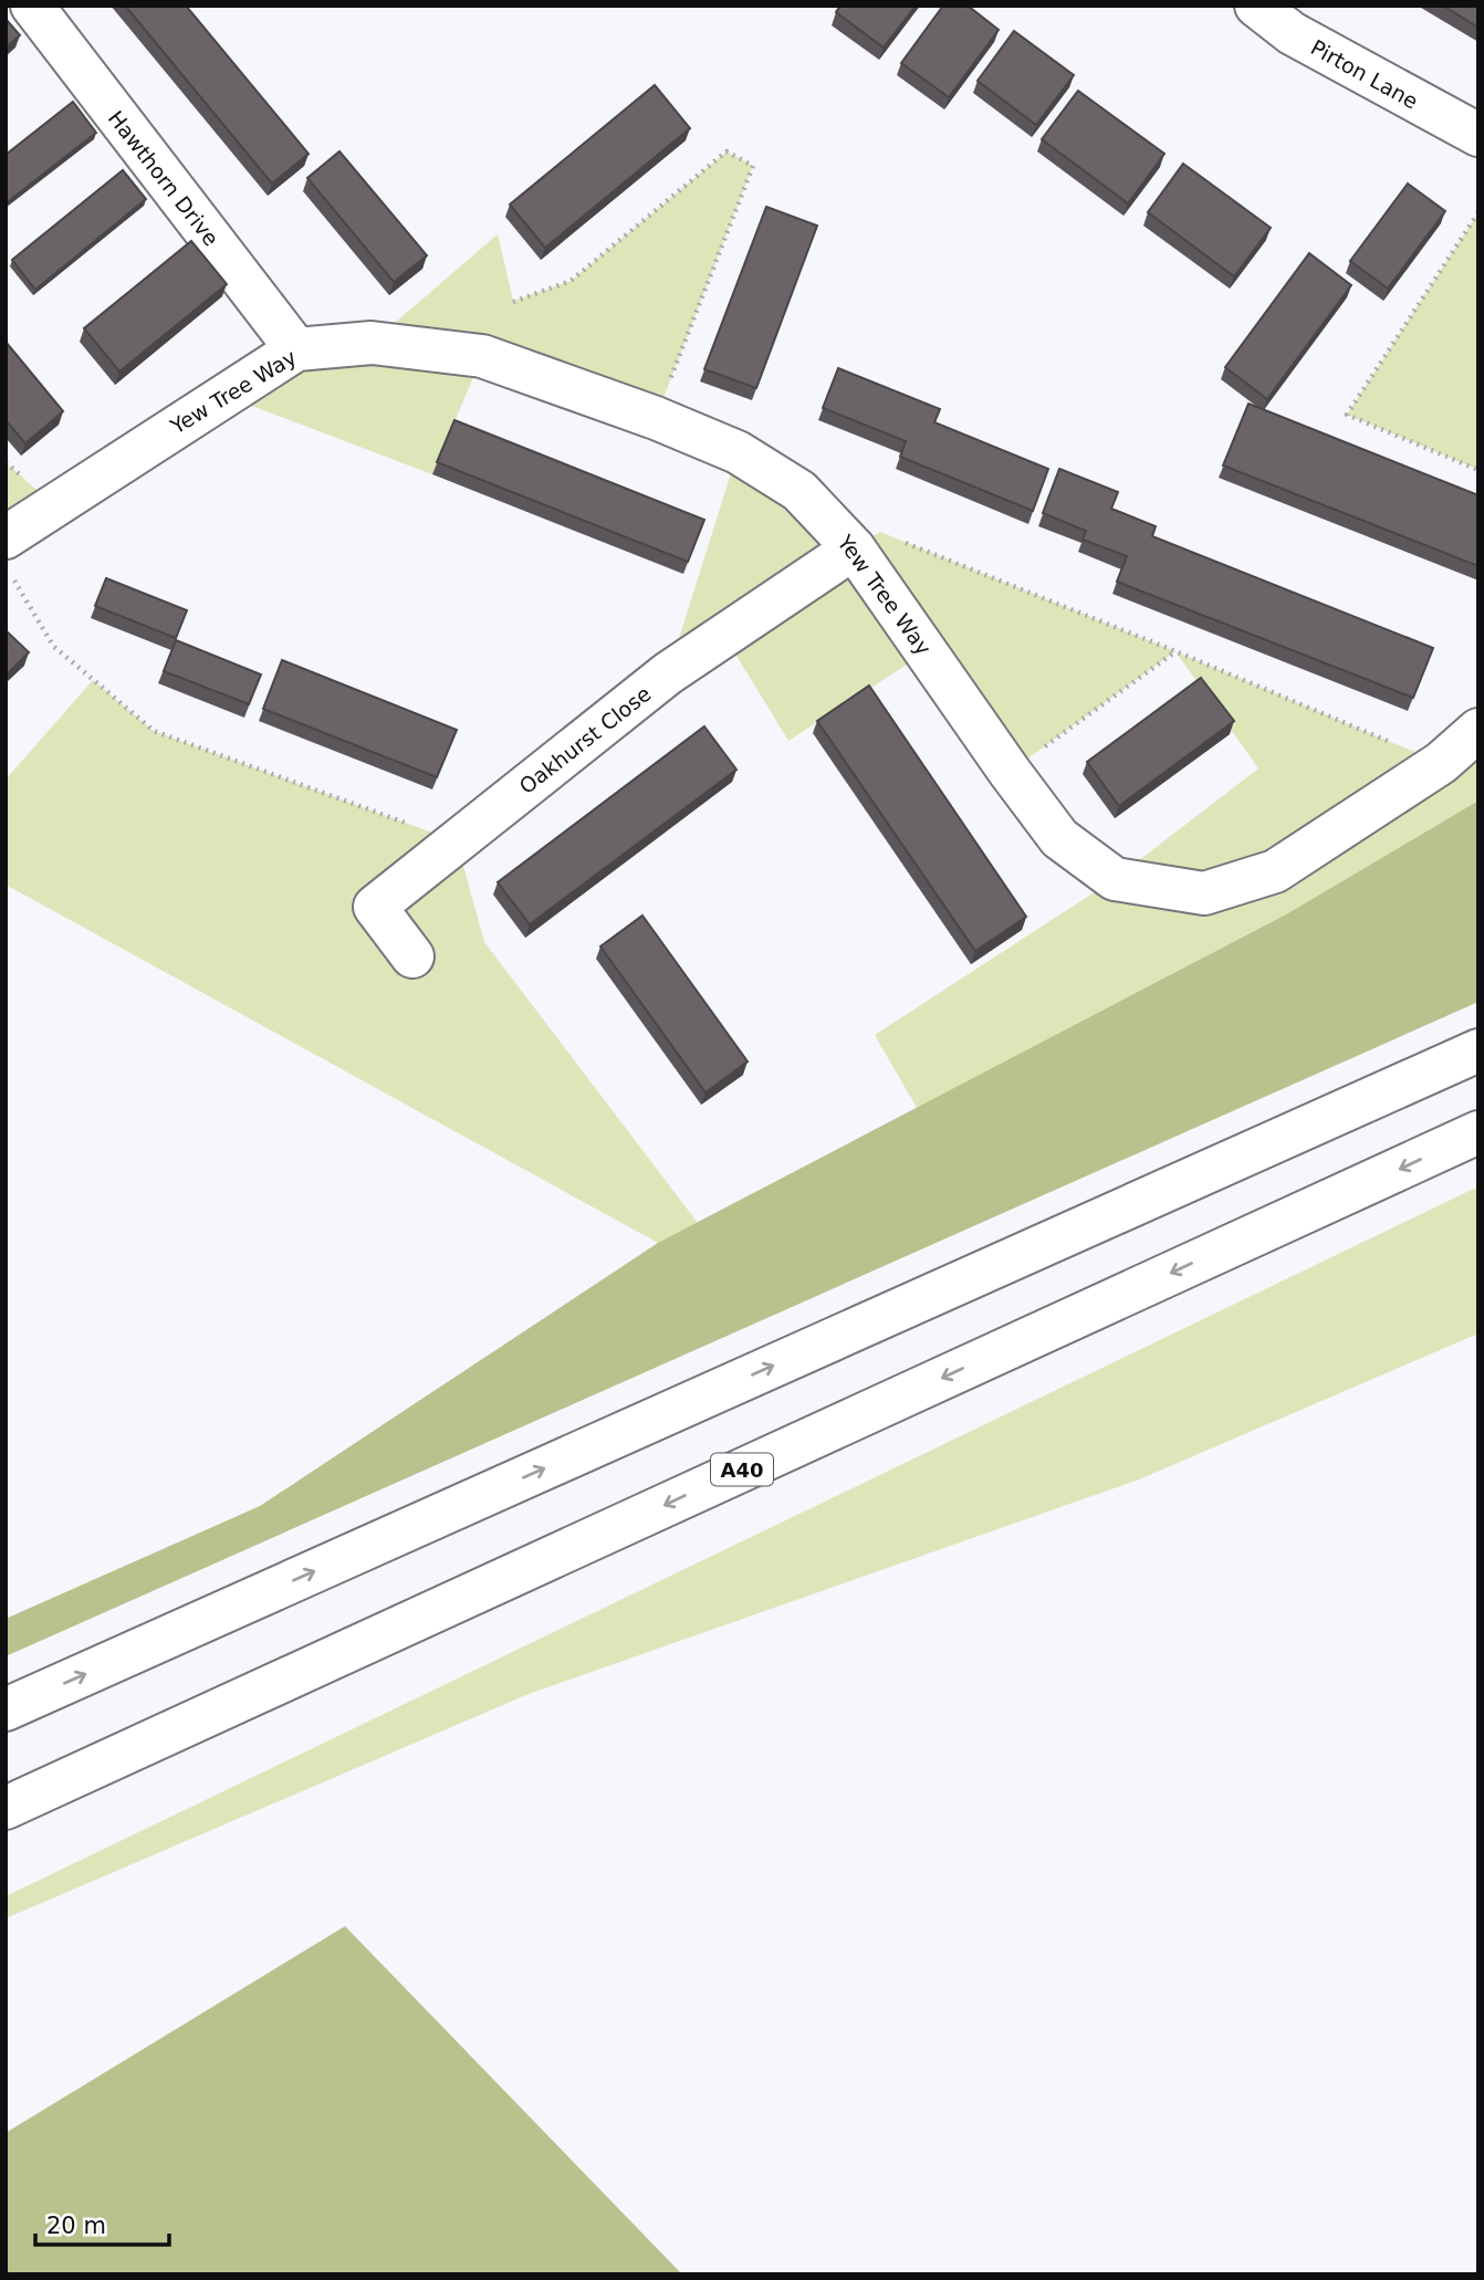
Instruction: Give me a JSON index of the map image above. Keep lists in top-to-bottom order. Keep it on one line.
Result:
{"streets":{"main road":["Pirton Lane","Hawthorn Drive","Yew Tree Way","Oakhurst Close","A40"]},"crossings":[["Hawthorn Drive","Yew Tree Way"],["Yew Tree Way","Oakhurst Close"]],"scale_bar":"20 m"}
